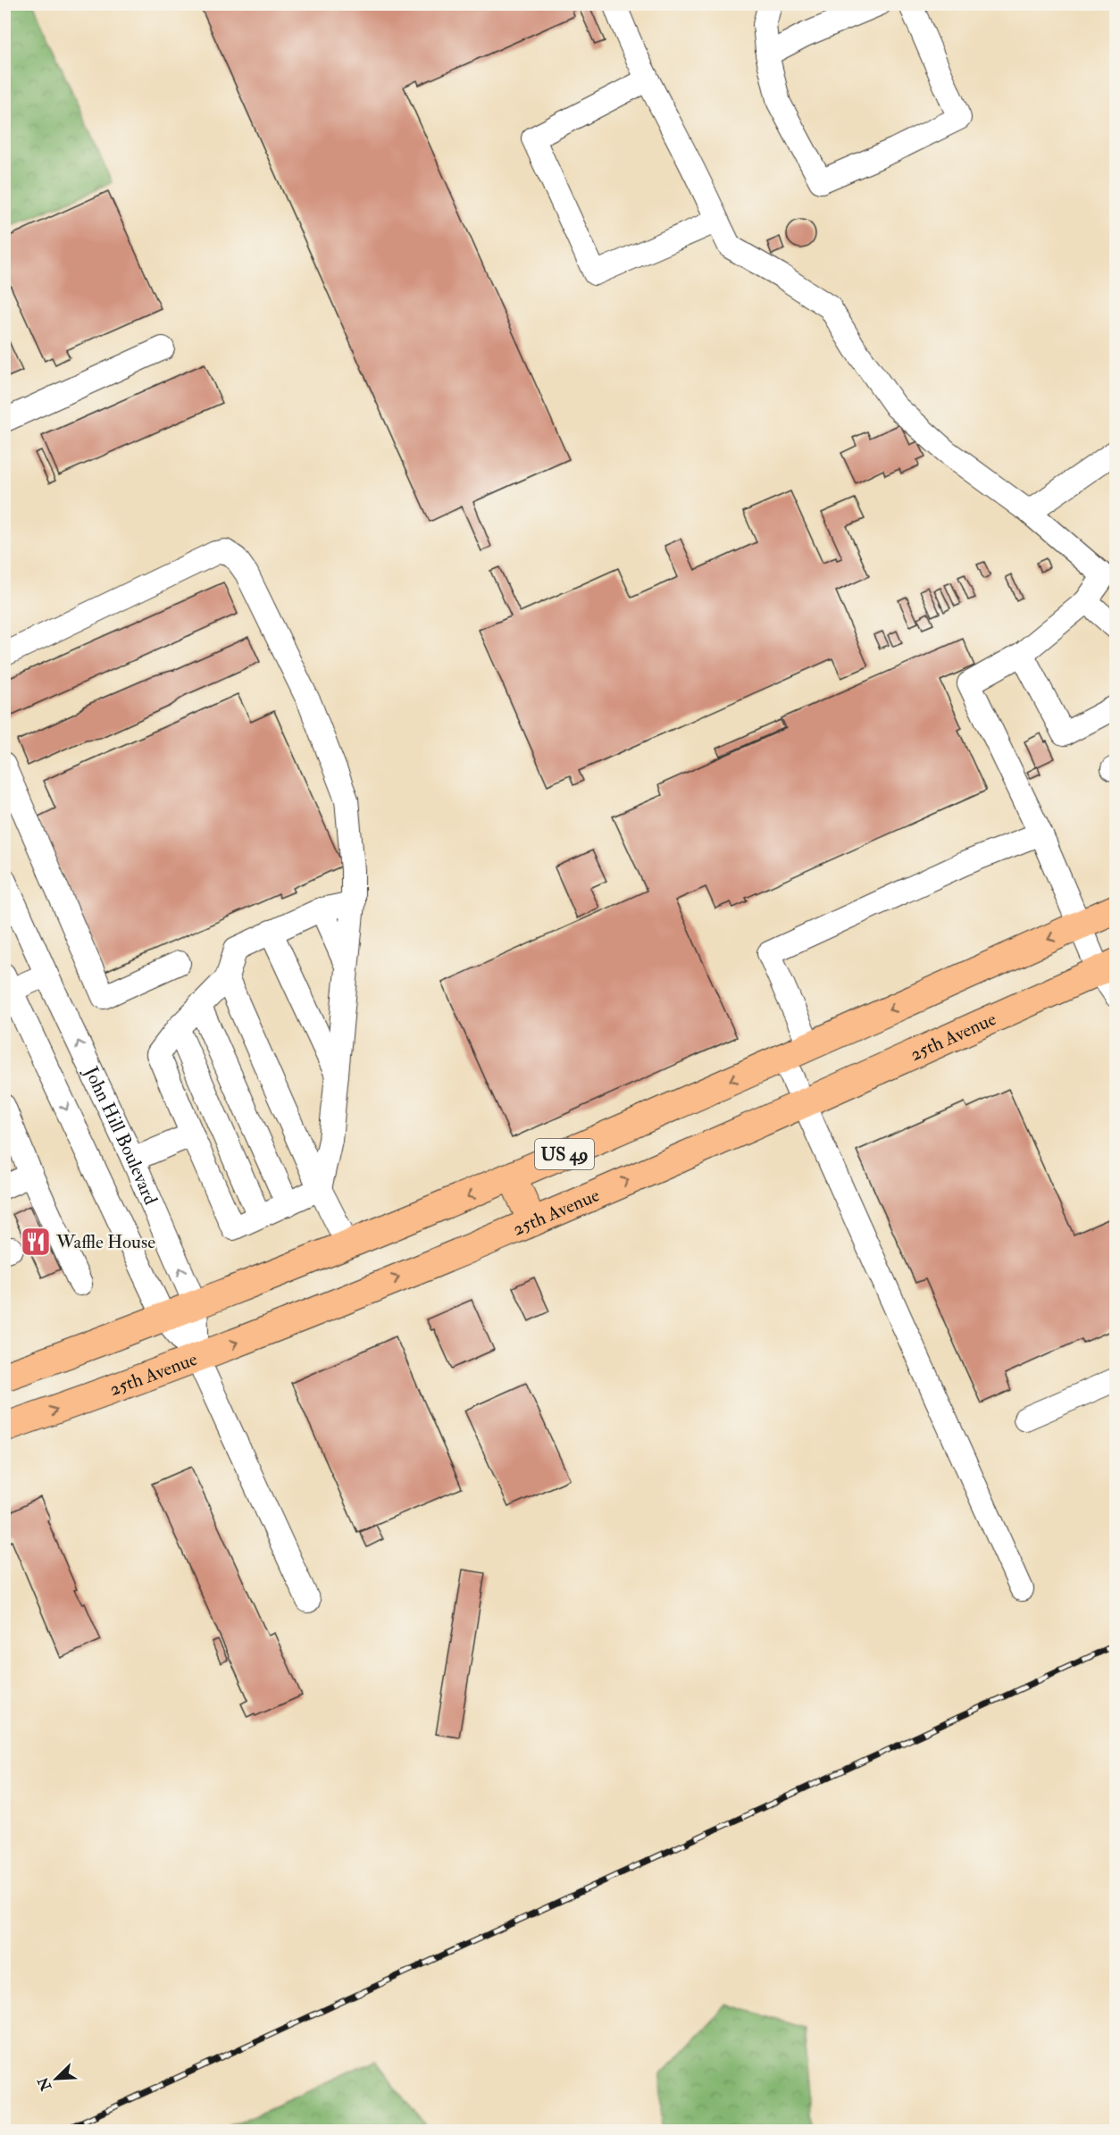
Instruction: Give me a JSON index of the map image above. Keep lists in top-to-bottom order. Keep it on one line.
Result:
{"streets":{"main road":["25th Avenue","US 49"],"street":["John Hill Boulevard"]},"crossings":[["25th Avenue","John Hill Boulevard"],["John Hill Boulevard","US 49"]],"places":{"restaurant":["Waffle House"]},"north":"bottom left"}
